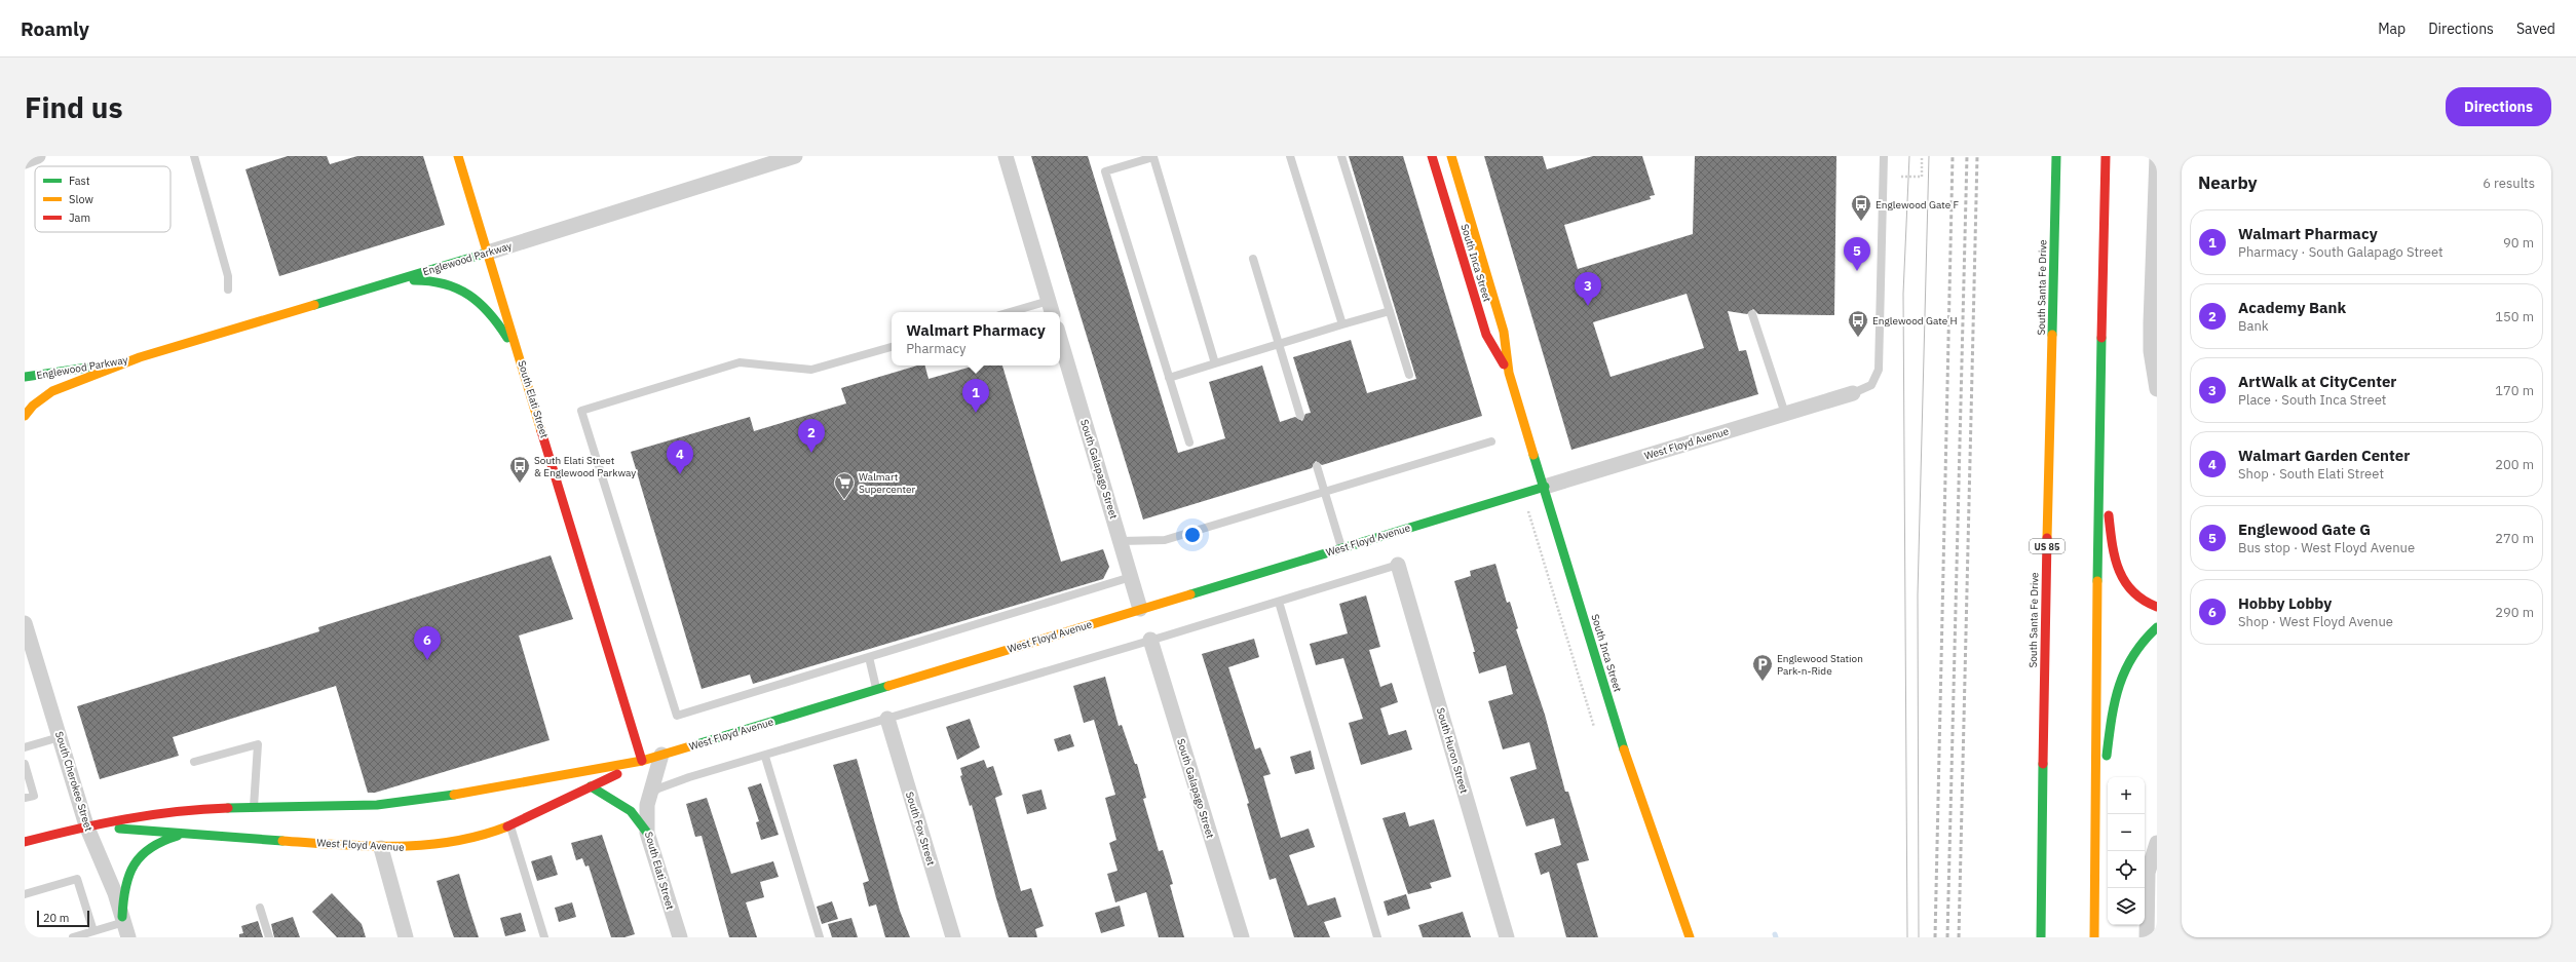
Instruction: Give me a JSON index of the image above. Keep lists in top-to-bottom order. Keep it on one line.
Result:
{"streets":{"main road":["Englewood Parkway","South Inca Street","South Santa Fe Drive","South Elati Street","West Floyd Avenue","US 85"],"street":["South Galapago Street","South Huron Street","South Cherokee Street","South Fox Street"]},"crossings":[["Englewood Parkway","South Elati Street"],["South Inca Street","West Floyd Avenue"],["South Elati Street","West Floyd Avenue"],["West Floyd Avenue","South Galapago Street"],["West Floyd Avenue","South Cherokee Street"]],"places":{"bus stop":["Englewood Gate F","Englewood Gate H","South Elati Street & Englewood Parkway"],"supermarket":["Walmart Supercenter"],"parking":["Englewood Station Park-n-Ride"]},"legend":["Fast","Slow","Jam"],"scale_bar":"20 m","page":{"header":"Roamly","nav":["Map","Directions","Saved"],"buttons":"Directions","title":"Find us","heading":["Nearby","6 results"],"list":[{"mark":"1","name":"Walmart Pharmacy","note":"Pharmacy · South Galapago Street","value":"90 m"},{"mark":"2","name":"Academy Bank","note":"Bank","value":"150 m"},{"mark":"3","name":"ArtWalk at CityCenter","note":"Place · South Inca Street","value":"170 m"},{"mark":"4","name":"Walmart Garden Center","note":"Shop · South Elati Street","value":"200 m"},{"mark":"5","name":"Englewood Gate G","note":"Bus stop · West Floyd Avenue","value":"270 m"},{"mark":"6","name":"Hobby Lobby","note":"Shop · West Floyd Avenue","value":"290 m"}],"pins":["5","3","1","2","4","6"],"popup":["Walmart Pharmacy","Pharmacy"],"map_buttons":["+","−"],"scale":"20 m"}}
